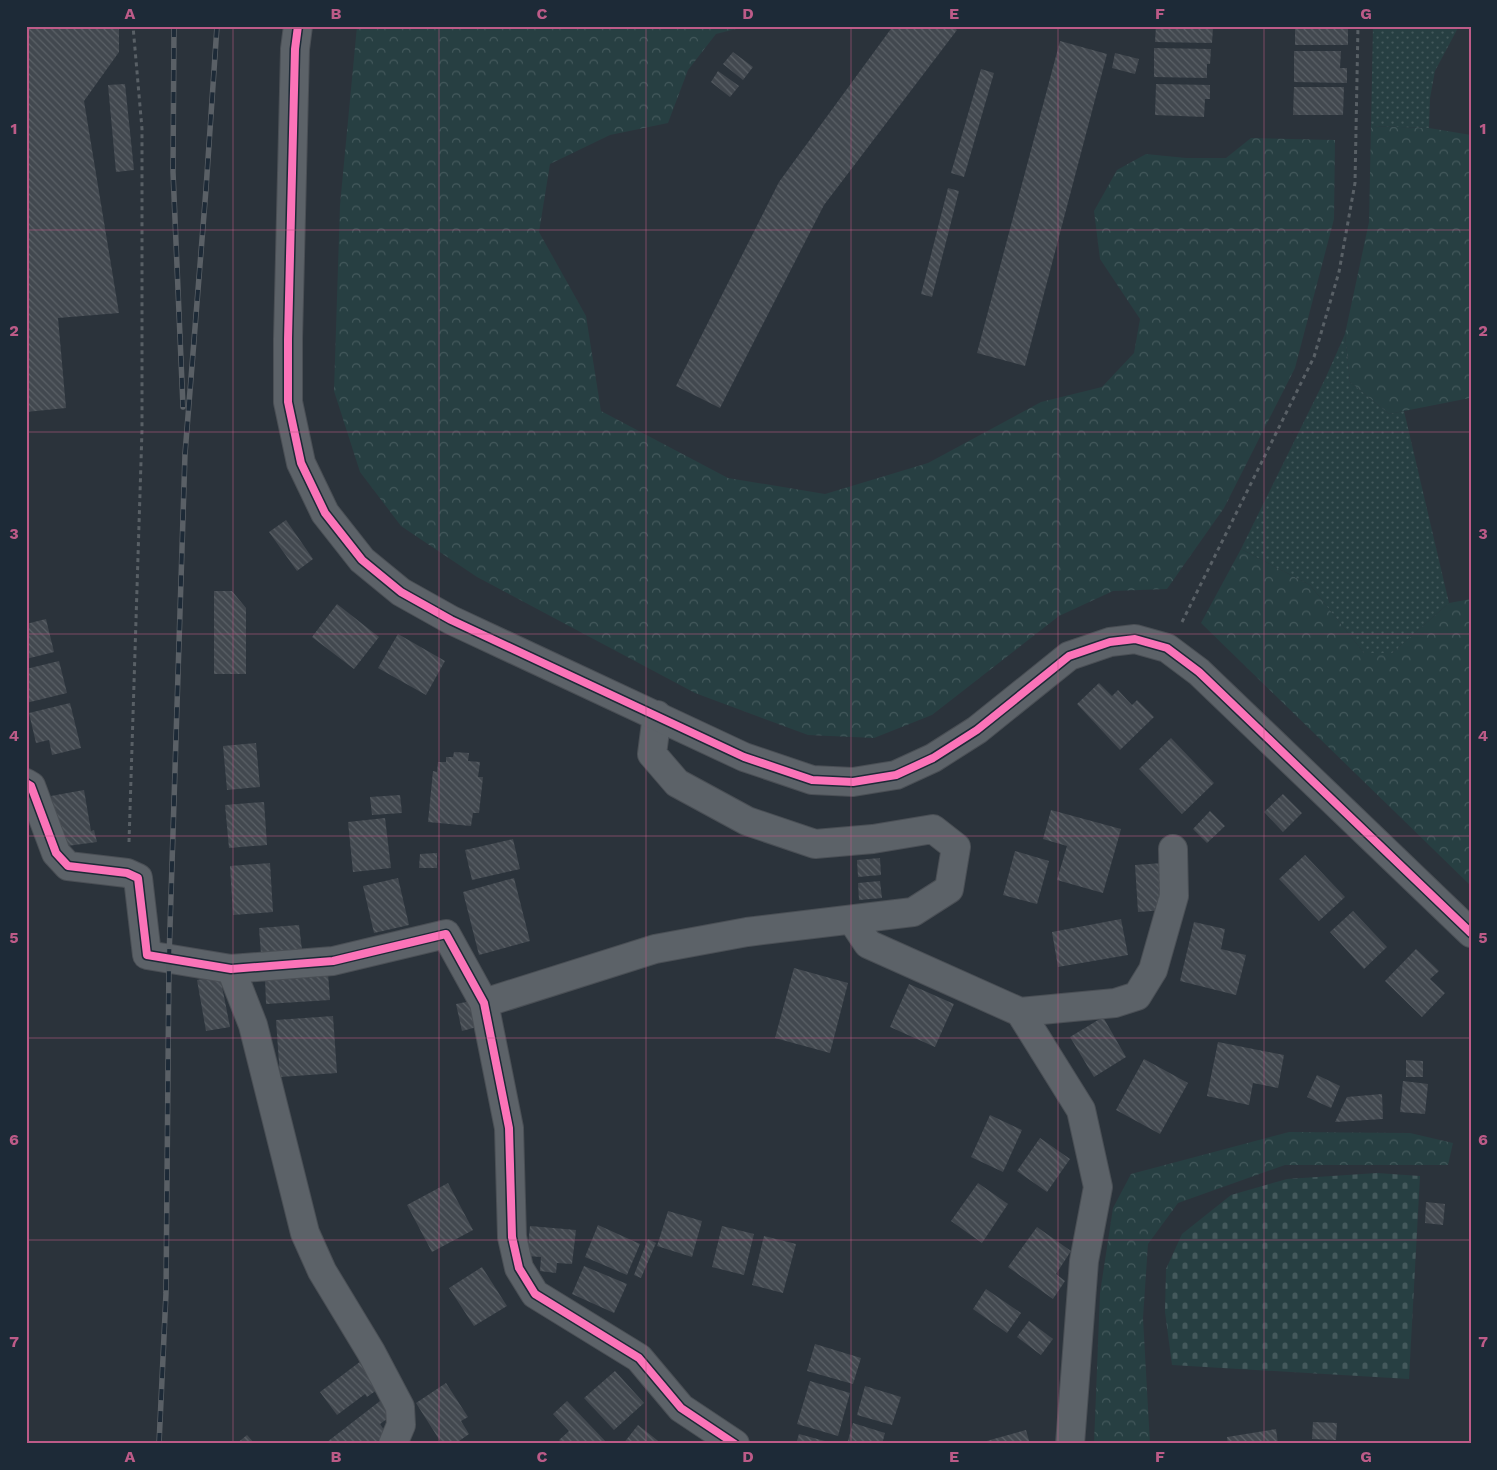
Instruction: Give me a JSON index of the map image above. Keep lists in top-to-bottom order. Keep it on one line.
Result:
{"grid":{"columns":["A","B","C","D","E","F","G"],"rows":["1","2","3","4","5","6","7"]}}
